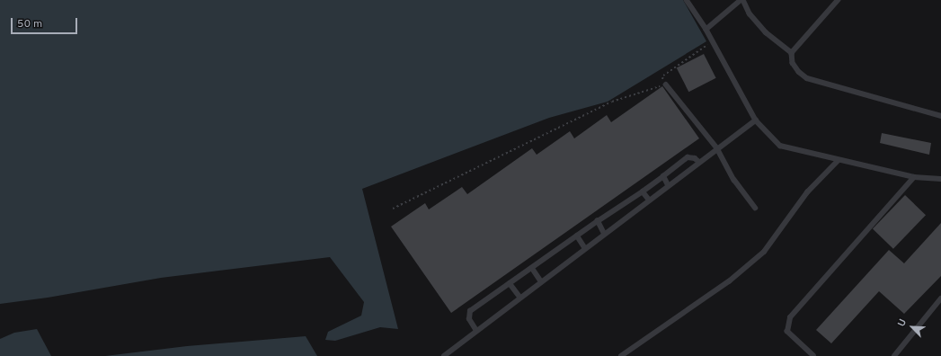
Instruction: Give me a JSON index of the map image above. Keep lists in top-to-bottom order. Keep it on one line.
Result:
{"scale_bar":"50 m","north":"top left"}
